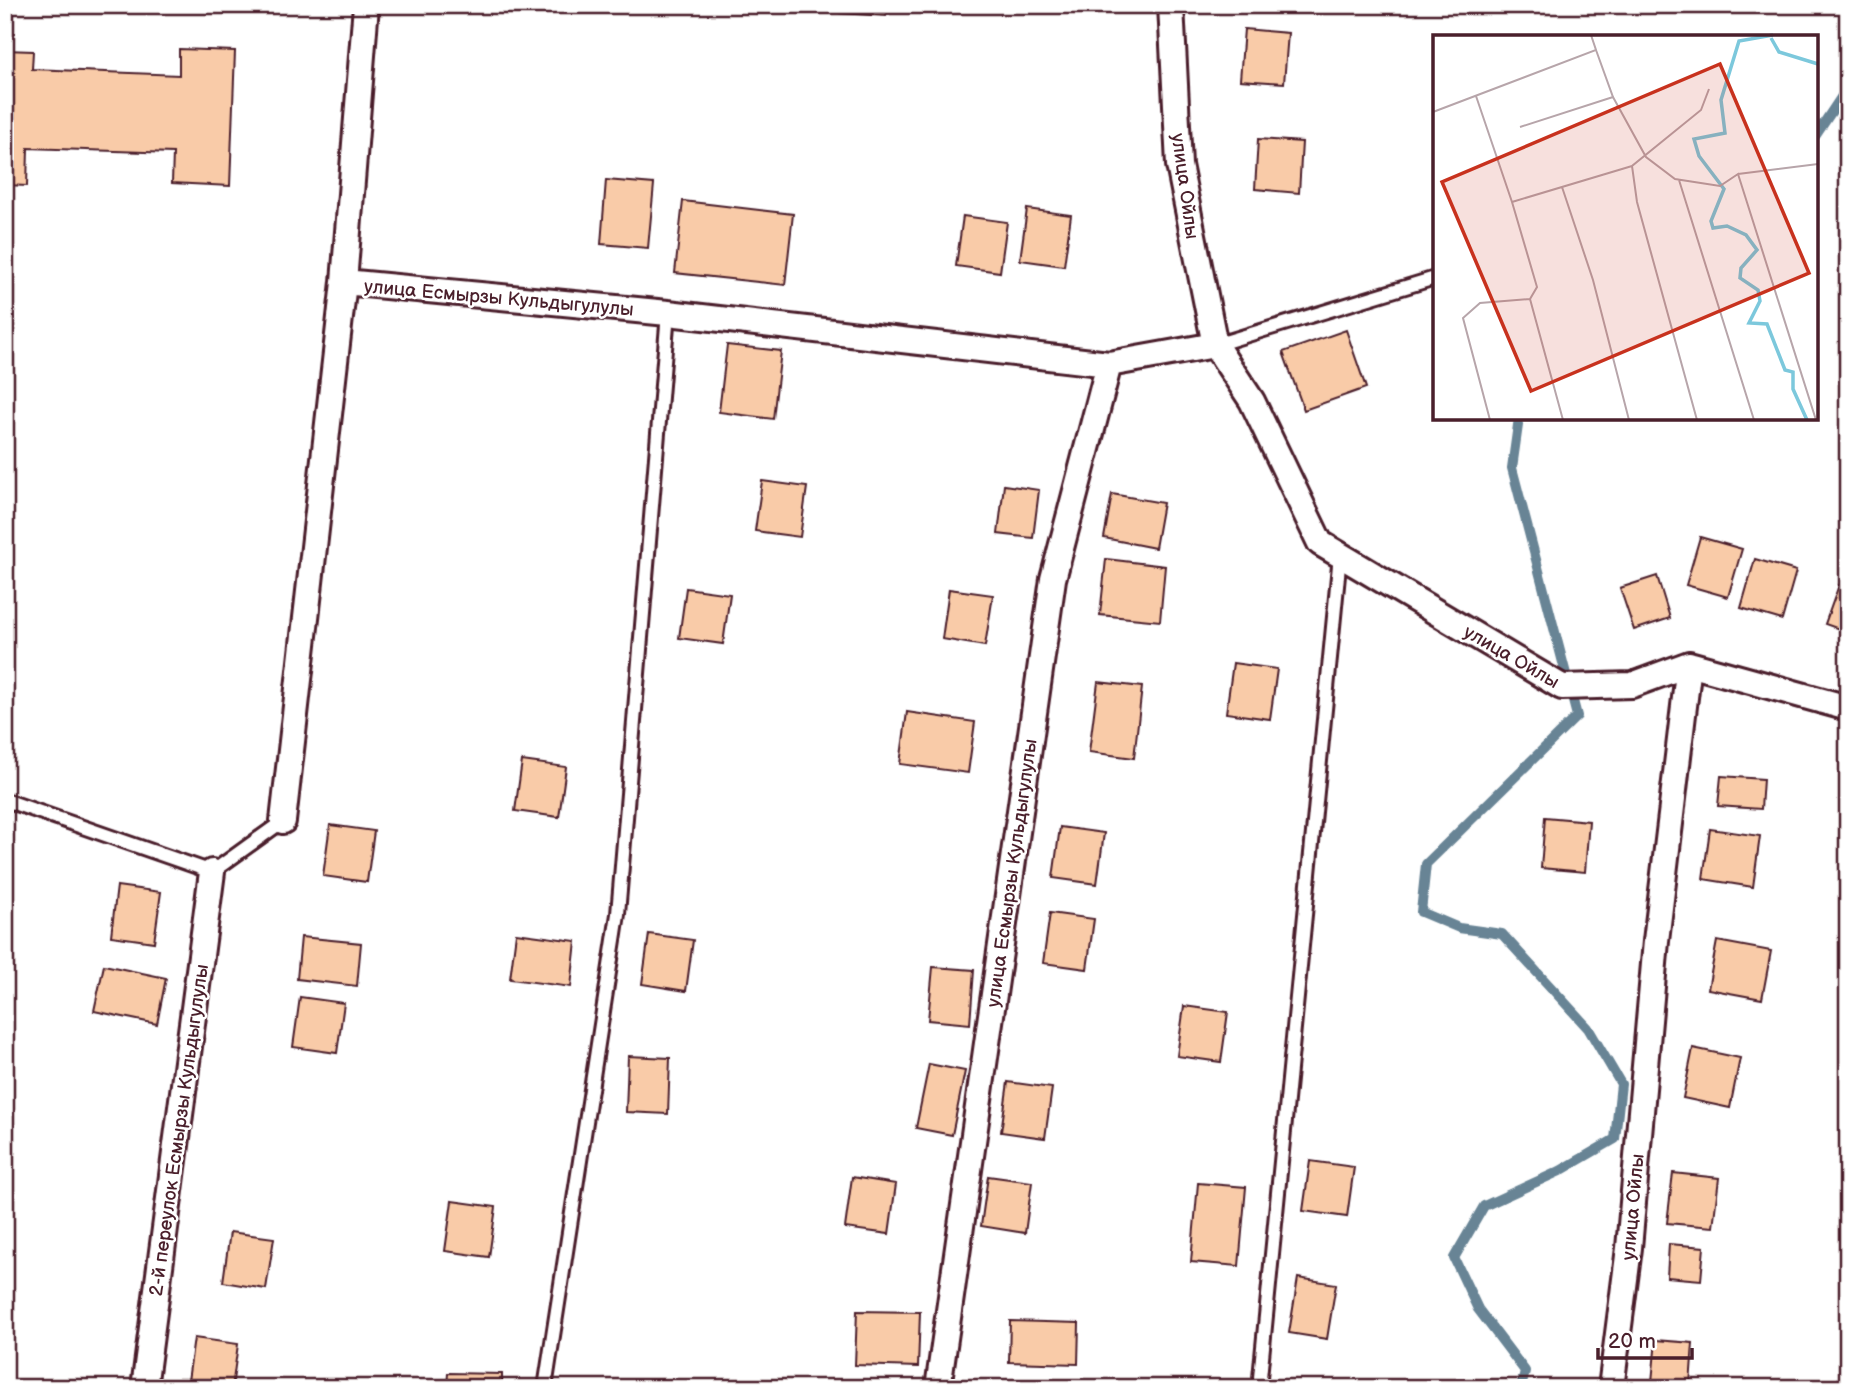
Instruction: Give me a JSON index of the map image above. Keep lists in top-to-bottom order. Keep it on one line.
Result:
{"streets":{"street":["улица Ойлы","улица Есмырзы Кульдыгулулы","2-й переулок Есмырзы Кульдыгулулы"]},"crossings":[["улица Ойлы","улица Есмырзы Кульдыгулулы"]],"scale_bar":"20 m"}
